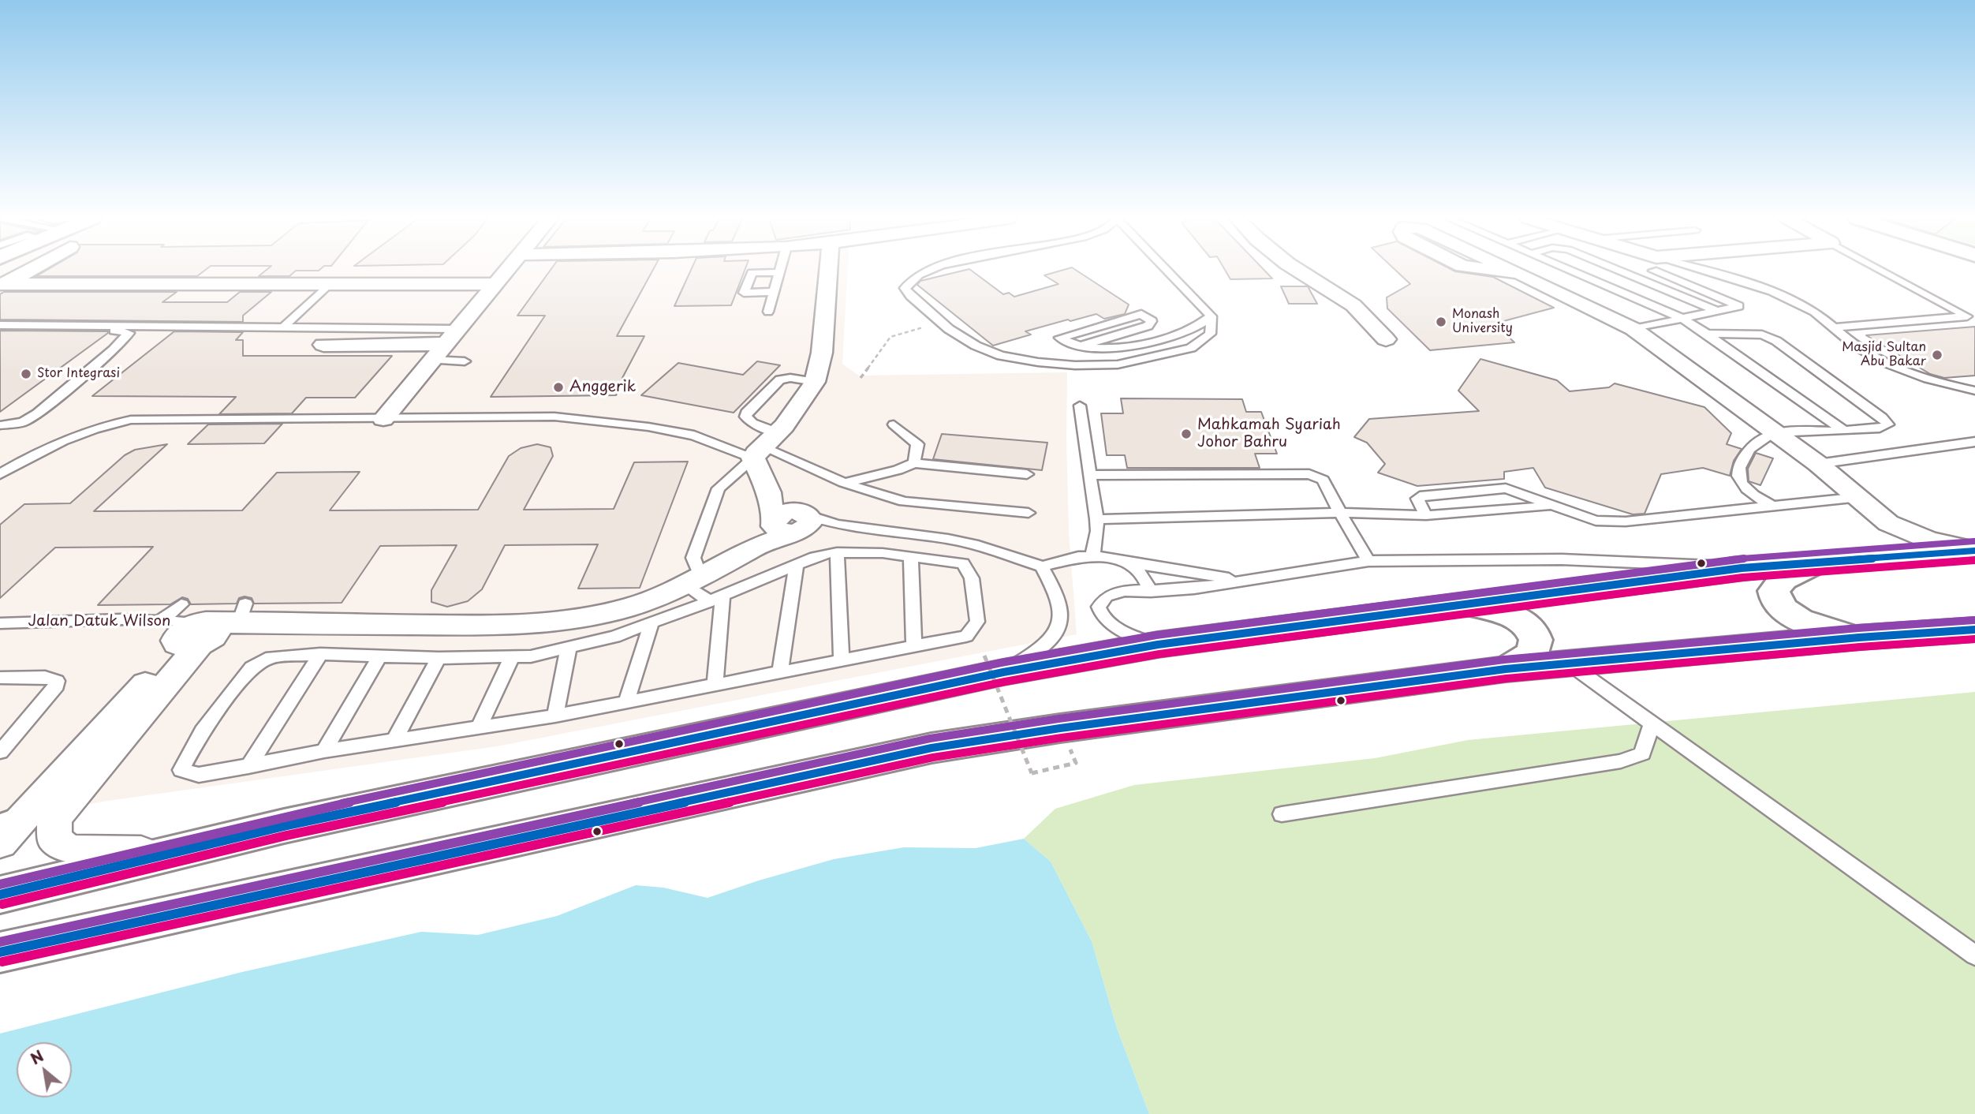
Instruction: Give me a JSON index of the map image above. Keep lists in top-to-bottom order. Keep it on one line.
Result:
{"streets":{"lane":["Jalan Datuk Wilson"]},"places":["Monash University","Masjid Sultan Abu Bakar","Stor Integrasi","Anggerik","Mahkamah Syariah Johor Bahru"],"north":"top left"}
